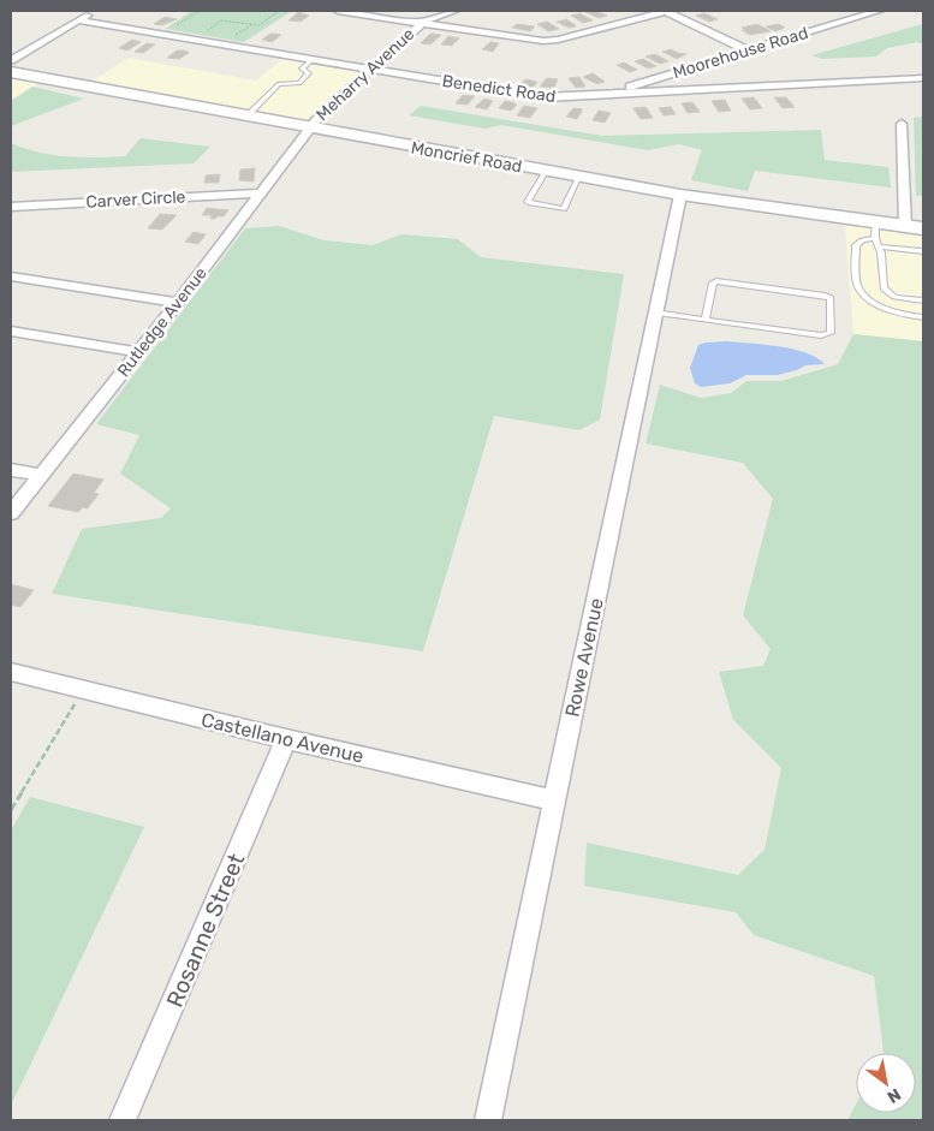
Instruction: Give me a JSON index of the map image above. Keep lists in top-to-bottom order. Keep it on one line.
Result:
{"streets":{"main road":["Moncrief Road"],"street":["Moorehouse Road","Meharry Avenue","Benedict Road","Carver Circle","Rutledge Avenue","Rowe Avenue","Castellano Avenue","Rosanne Street"]},"crossings":[["Moorehouse Road","Benedict Road"],["Meharry Avenue","Benedict Road"],["Meharry Avenue","Moncrief Road"],["Meharry Avenue","Rutledge Avenue"],["Moncrief Road","Rutledge Avenue"],["Moncrief Road","Rowe Avenue"],["Carver Circle","Rutledge Avenue"],["Rowe Avenue","Castellano Avenue"],["Castellano Avenue","Rosanne Street"]],"north":"bottom right"}
